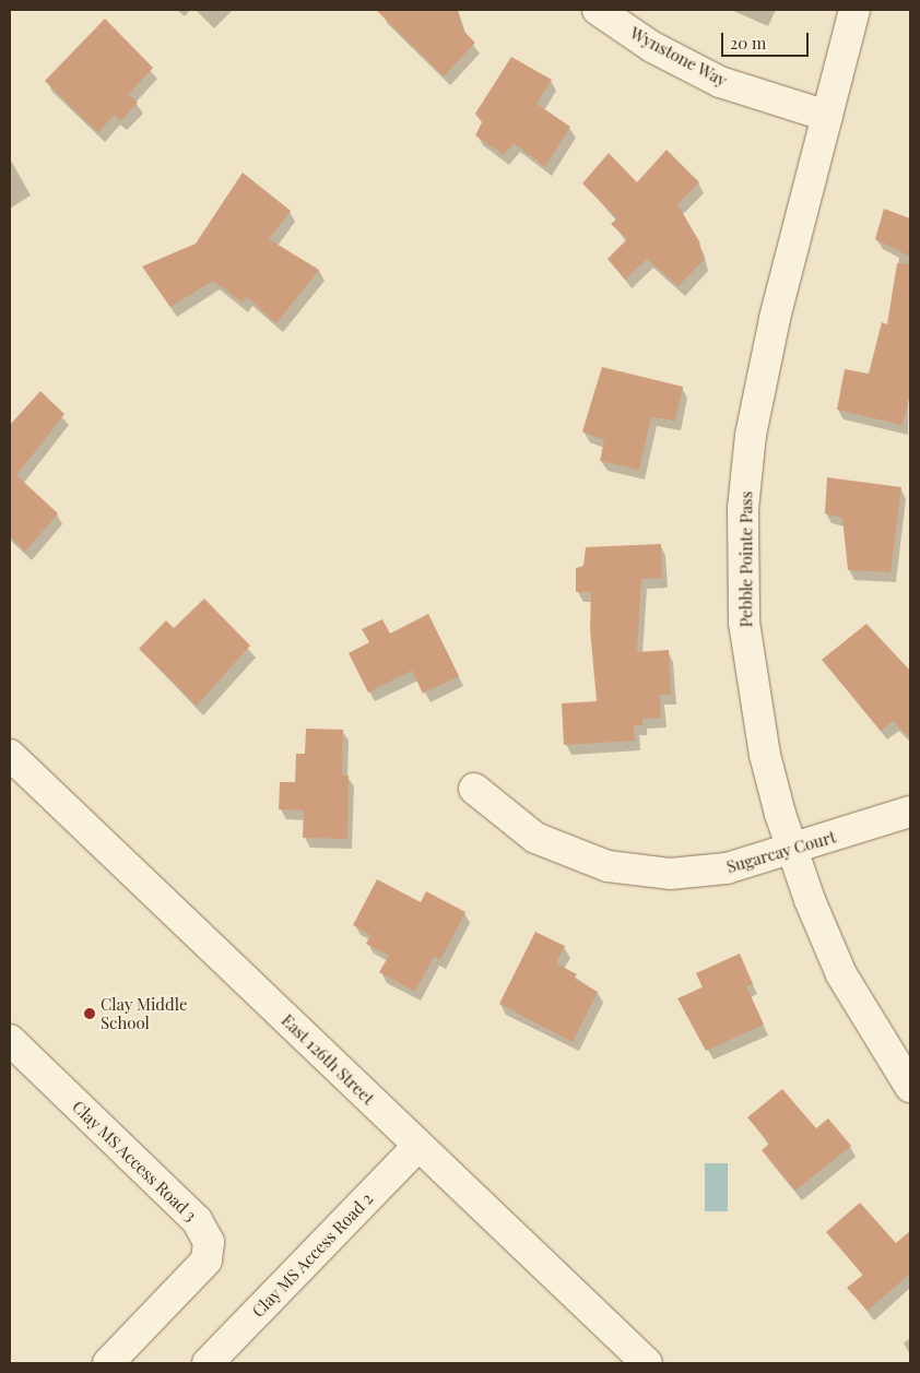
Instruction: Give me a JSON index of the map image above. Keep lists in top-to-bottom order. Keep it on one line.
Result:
{"streets":{"street":["Wynstone Way","Pebble Pointe Pass","Sugarcay Court","East 126th Street","Clay MS Access Road 3","Clay MS Access Road 2"]},"crossings":[["Wynstone Way","Pebble Pointe Pass"],["Pebble Pointe Pass","Sugarcay Court"],["East 126th Street","Clay MS Access Road 2"]],"places":["Clay Middle School"],"scale_bar":"20 m"}
